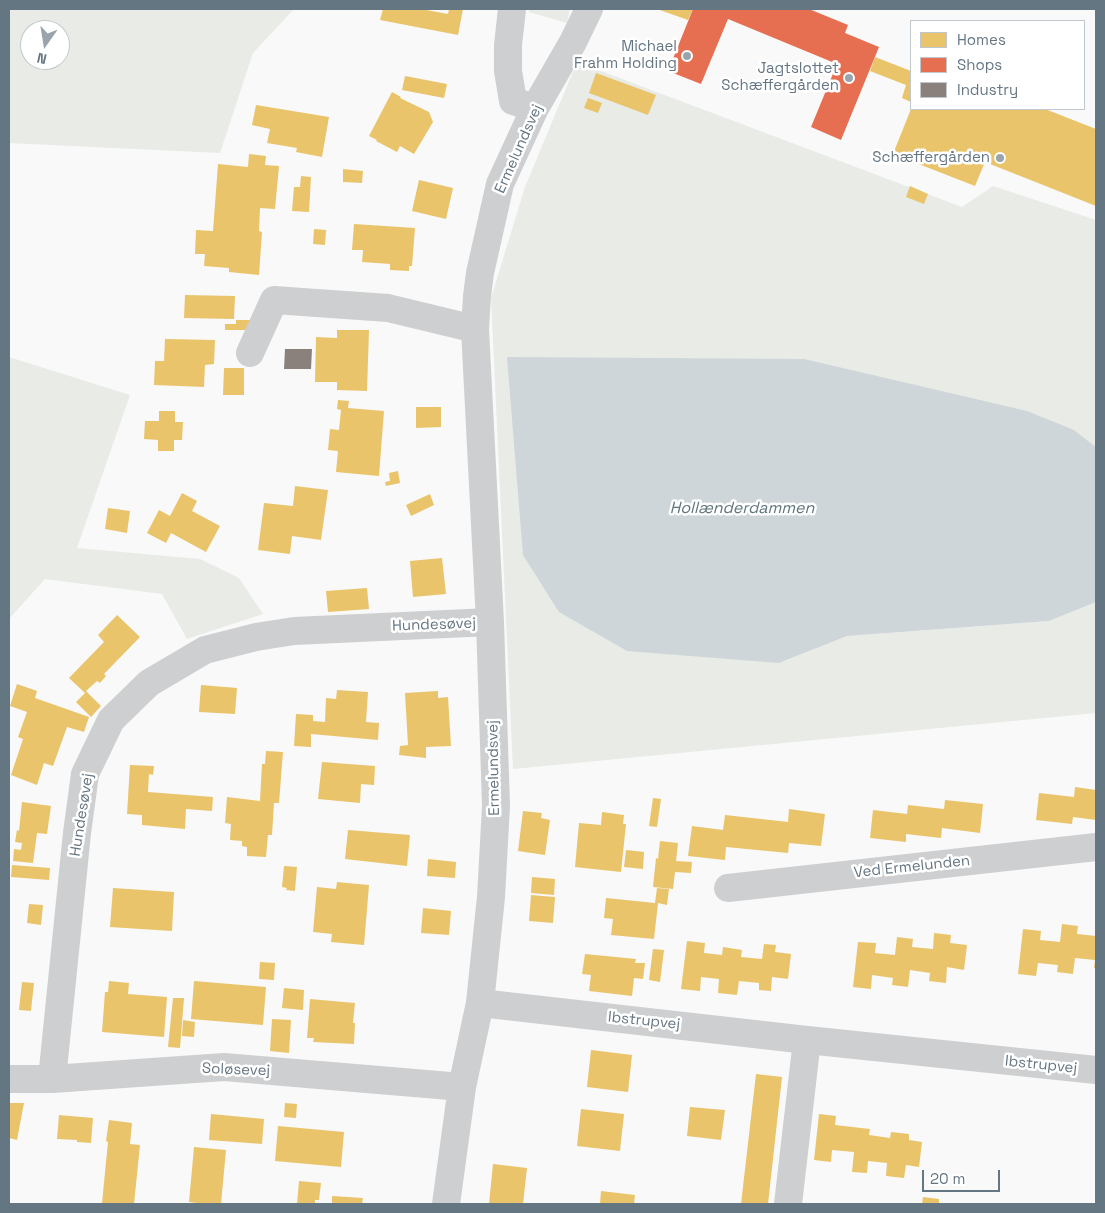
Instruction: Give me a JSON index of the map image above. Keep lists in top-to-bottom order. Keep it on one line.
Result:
{"streets":{"street":["Ermelundsvej","Hundesøvej","Ved Ermelunden","Ibstrupvej","Soløsevej"]},"crossings":[["Ermelundsvej","Hundesøvej"],["Ermelundsvej","Ibstrupvej"],["Ermelundsvej","Soløsevej"],["Hundesøvej","Soløsevej"]],"water":["Hollænderdammen"],"places":["Michael Frahm Holding","Jagtslottet Schæffergården","Schæffergården"],"legend":["Homes","Shops","Industry"],"scale_bar":"20 m","north":"bottom"}
